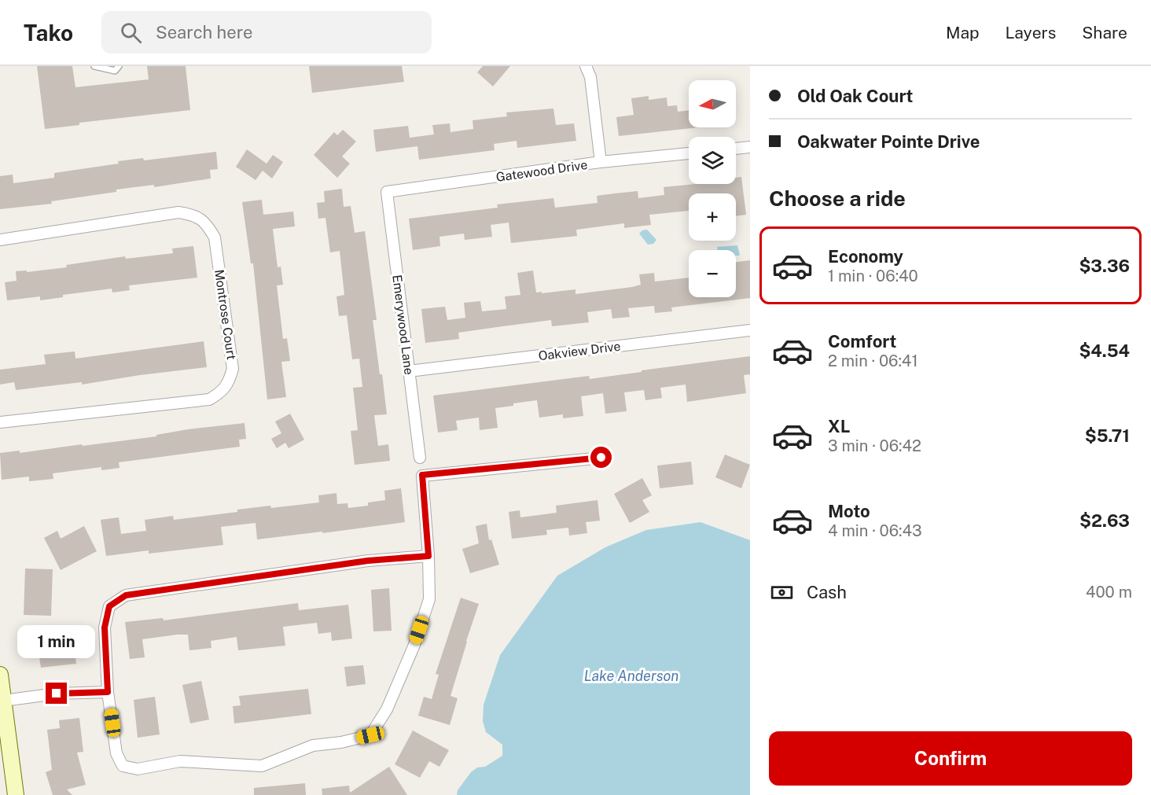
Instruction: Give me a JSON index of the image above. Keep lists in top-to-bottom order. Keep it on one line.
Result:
{"streets":{"street":["Gatewood Drive","Montrose Court","Emerywood Lane","Oakview Drive"]},"crossings":[["Gatewood Drive","Emerywood Lane"],["Emerywood Lane","Oakview Drive"]],"water":["Lake Anderson"],"north":"left","page":{"header":"Tako","search":"Search here","nav":["Map","Layers","Share"],"banner":["Old Oak Court","Oakwater Pointe Drive"],"map_buttons":["+","−"],"heading":"Choose a ride","list":[{"name":"Economy","note":"1 min · 06:40","value":"$3.36"},{"name":"Comfort","note":"2 min · 06:41","value":"$4.54"},{"name":"XL","note":"3 min · 06:42","value":"$5.71"},{"name":"Moto","note":"4 min · 06:43","value":"$2.63"}],"pay":["Cash","400 m"],"bubble":"1 min","buttons":"Confirm"}}
